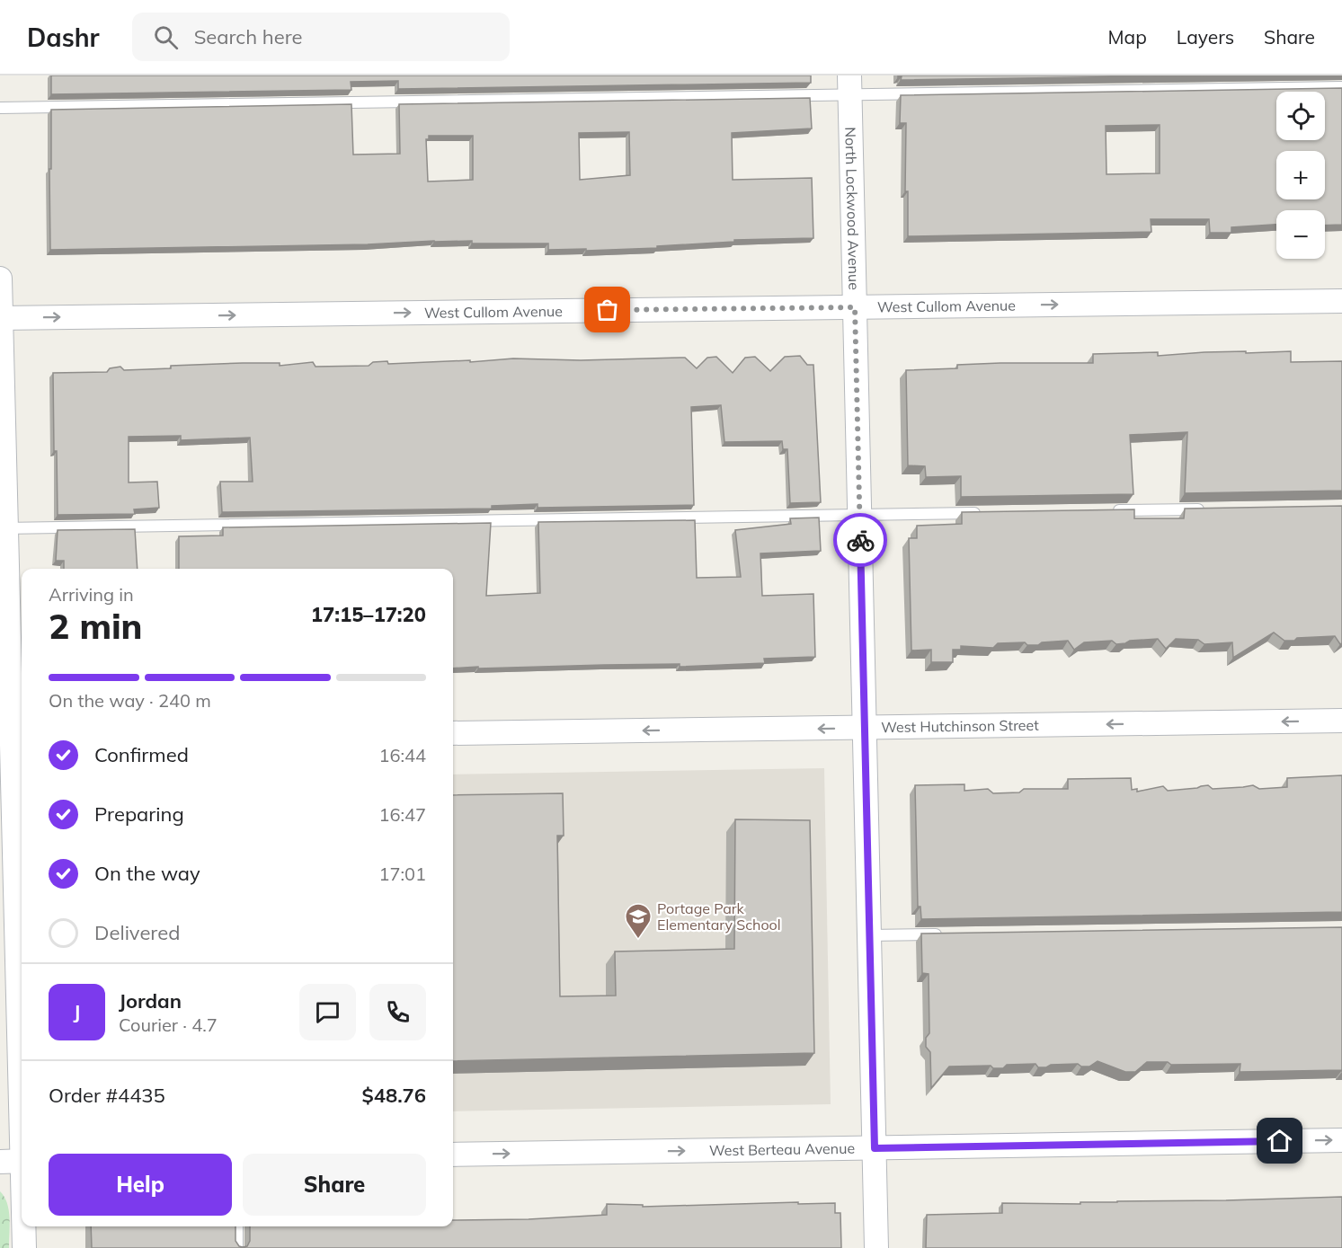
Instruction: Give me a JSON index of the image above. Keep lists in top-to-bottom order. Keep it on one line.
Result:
{"streets":{"street":["North Lockwood Avenue","West Cullom Avenue","West Hutchinson Street","West Berteau Avenue"]},"crossings":[["North Lockwood Avenue","West Cullom Avenue"],["North Lockwood Avenue","West Hutchinson Street"],["North Lockwood Avenue","West Berteau Avenue"]],"one_way":["West Cullom Avenue","West Hutchinson Street","West Berteau Avenue"],"places":{"school or university":["Portage Park Elementary School"]},"page":{"header":"Dashr","search":"Search here","nav":["Map","Layers","Share"],"map_buttons":["+","−"],"heading":["2 min","Arriving in","17:15–17:20"],"panel":["Jordan","Courier · 4.7","Order #4435","$48.76"],"bar":"On the way · 240 m","list":[["Confirmed","16:44"],["Preparing","16:47"],["On the way","17:01"],"Delivered"],"round":"J","buttons":["Help","Share"]}}
